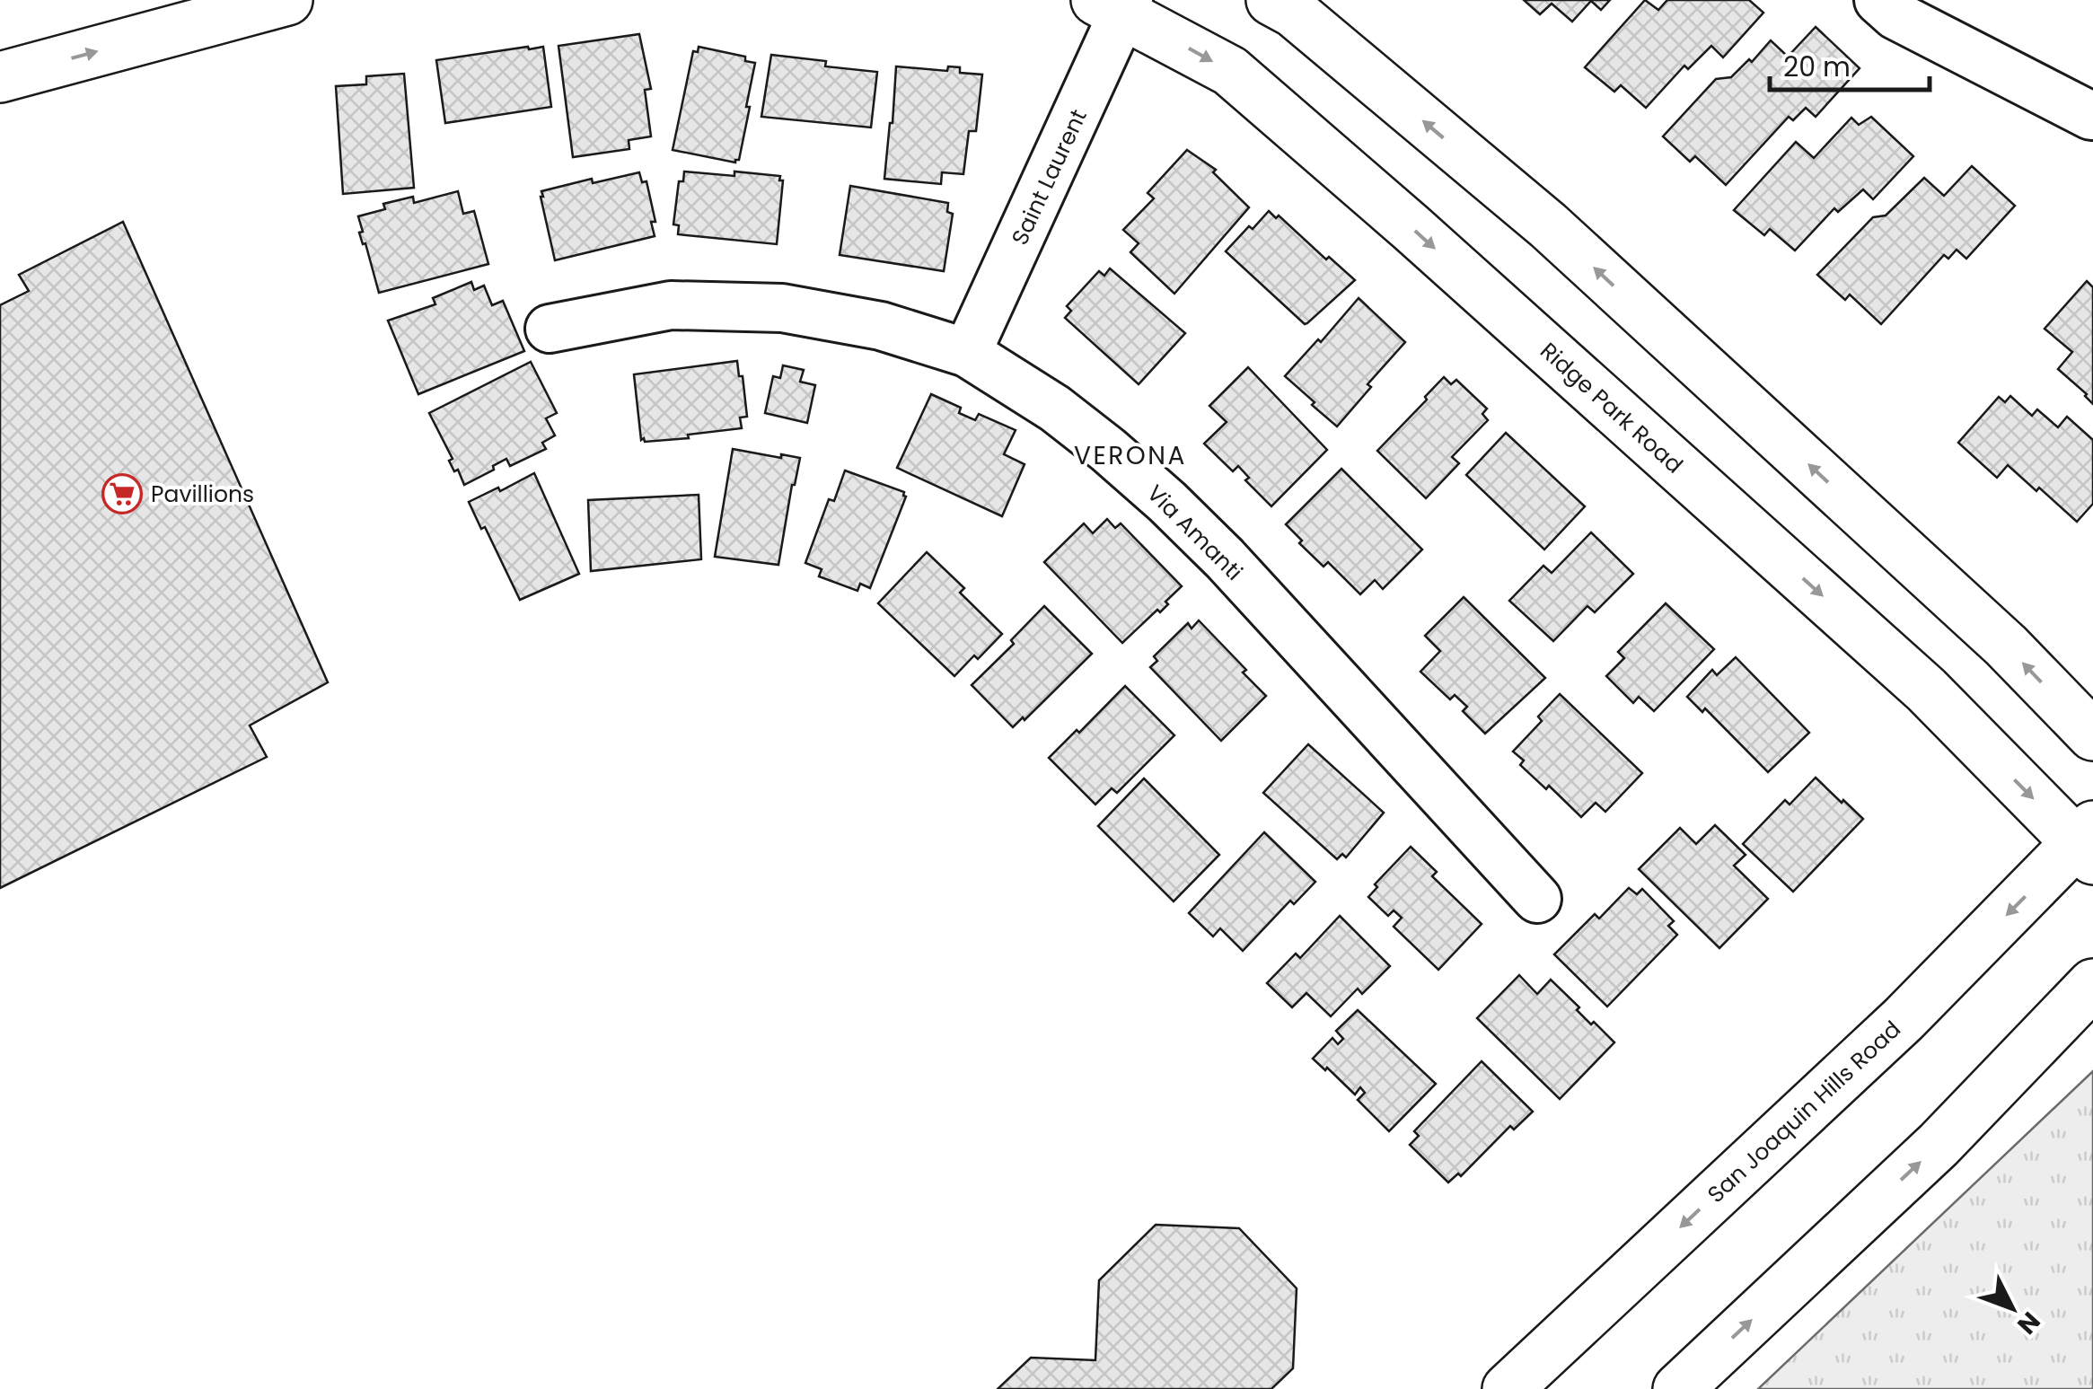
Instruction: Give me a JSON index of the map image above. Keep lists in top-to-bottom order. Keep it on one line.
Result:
{"streets":{"street":["Saint Laurent","Ridge Park Road","Via Amanti","San Joaquin Hills Road"]},"crossings":[["Saint Laurent","Ridge Park Road"],["Saint Laurent","Via Amanti"],["Ridge Park Road","San Joaquin Hills Road"]],"districts":["VERONA"],"places":{"supermarket":["Pavillions"]},"scale_bar":"20 m","north":"bottom right"}
